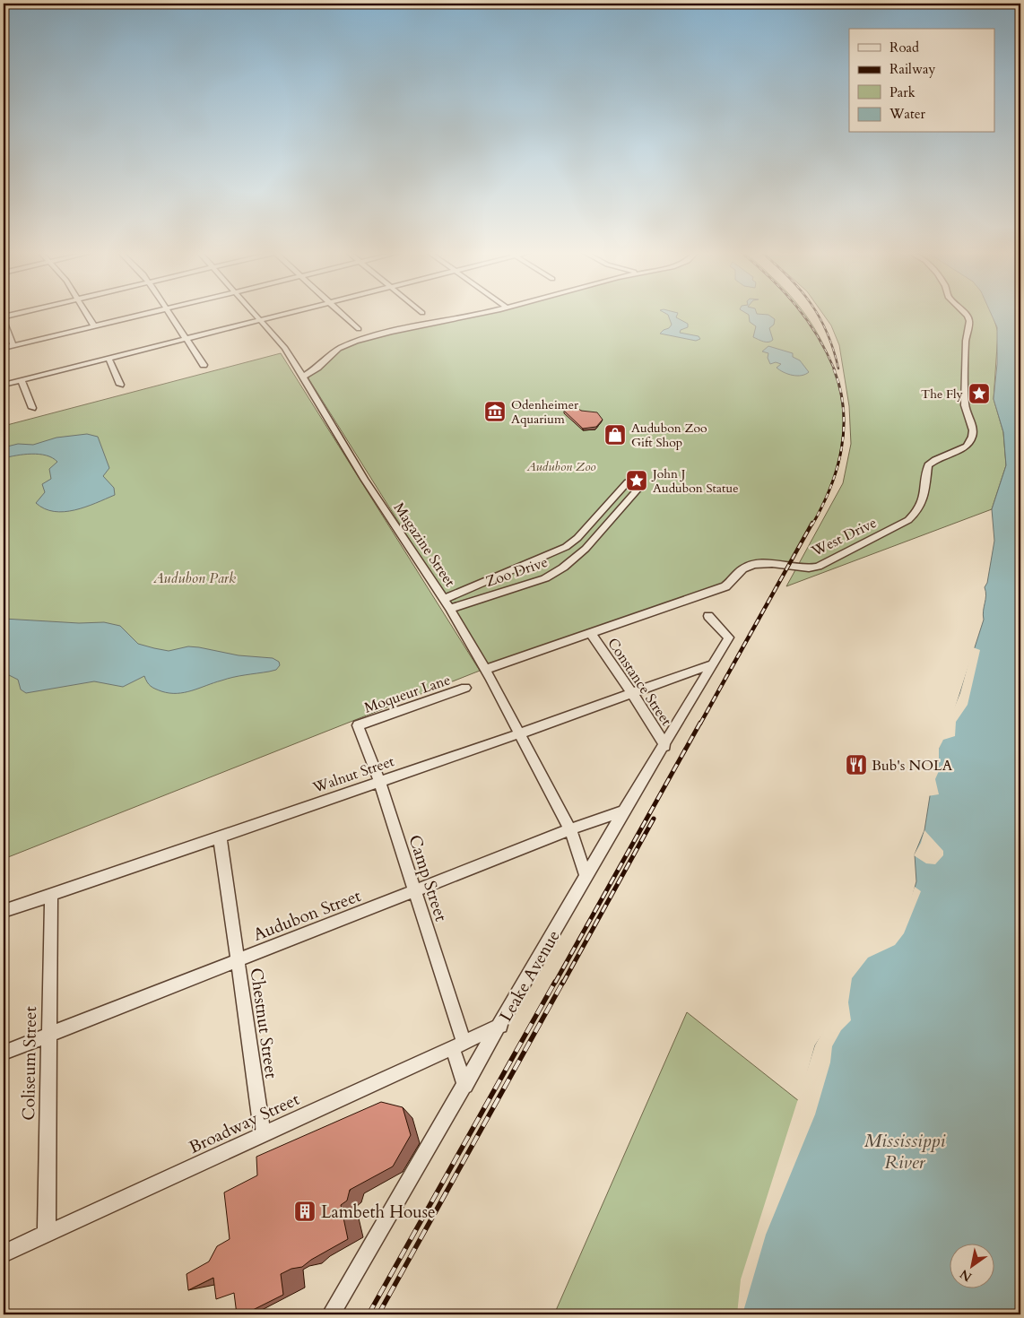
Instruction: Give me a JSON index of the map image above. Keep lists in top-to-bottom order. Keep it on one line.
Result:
{"streets":{"street":["West Drive","Magazine Street","Zoo Drive","Constance Street","Moqueur Lane","Walnut Street","Camp Street","Audubon Street","Leake Avenue","Chestnut Street","Coliseum Street","Broadway Street"]},"crossings":[["West Drive","Magazine Street"],["West Drive","Constance Street"],["Magazine Street","Zoo Drive"],["Magazine Street","Walnut Street"],["Magazine Street","Audubon Street"],["Magazine Street","Leake Avenue"],["Constance Street","Walnut Street"],["Constance Street","Leake Avenue"],["Moqueur Lane","Camp Street"],["Walnut Street","Camp Street"],["Walnut Street","Leake Avenue"],["Walnut Street","Chestnut Street"],["Walnut Street","Coliseum Street"],["Camp Street","Audubon Street"],["Camp Street","Leake Avenue"],["Camp Street","Broadway Street"],["Audubon Street","Leake Avenue"],["Audubon Street","Chestnut Street"],["Audubon Street","Coliseum Street"],["Leake Avenue","Broadway Street"],["Chestnut Street","Broadway Street"],["Coliseum Street","Broadway Street"]],"water":["Mississippi River"],"parks":["Audubon Zoo","Audubon Park"],"places":{"place":["The Fly","John J Audubon Statue"],"museum":["Odenheimer Aquarium"],"shop":["Audubon Zoo Gift Shop"],"restaurant":["Bub's NOLA"],"building":["Lambeth House"]},"legend":["Road","Railway","Park","Water"],"north":"bottom left"}
